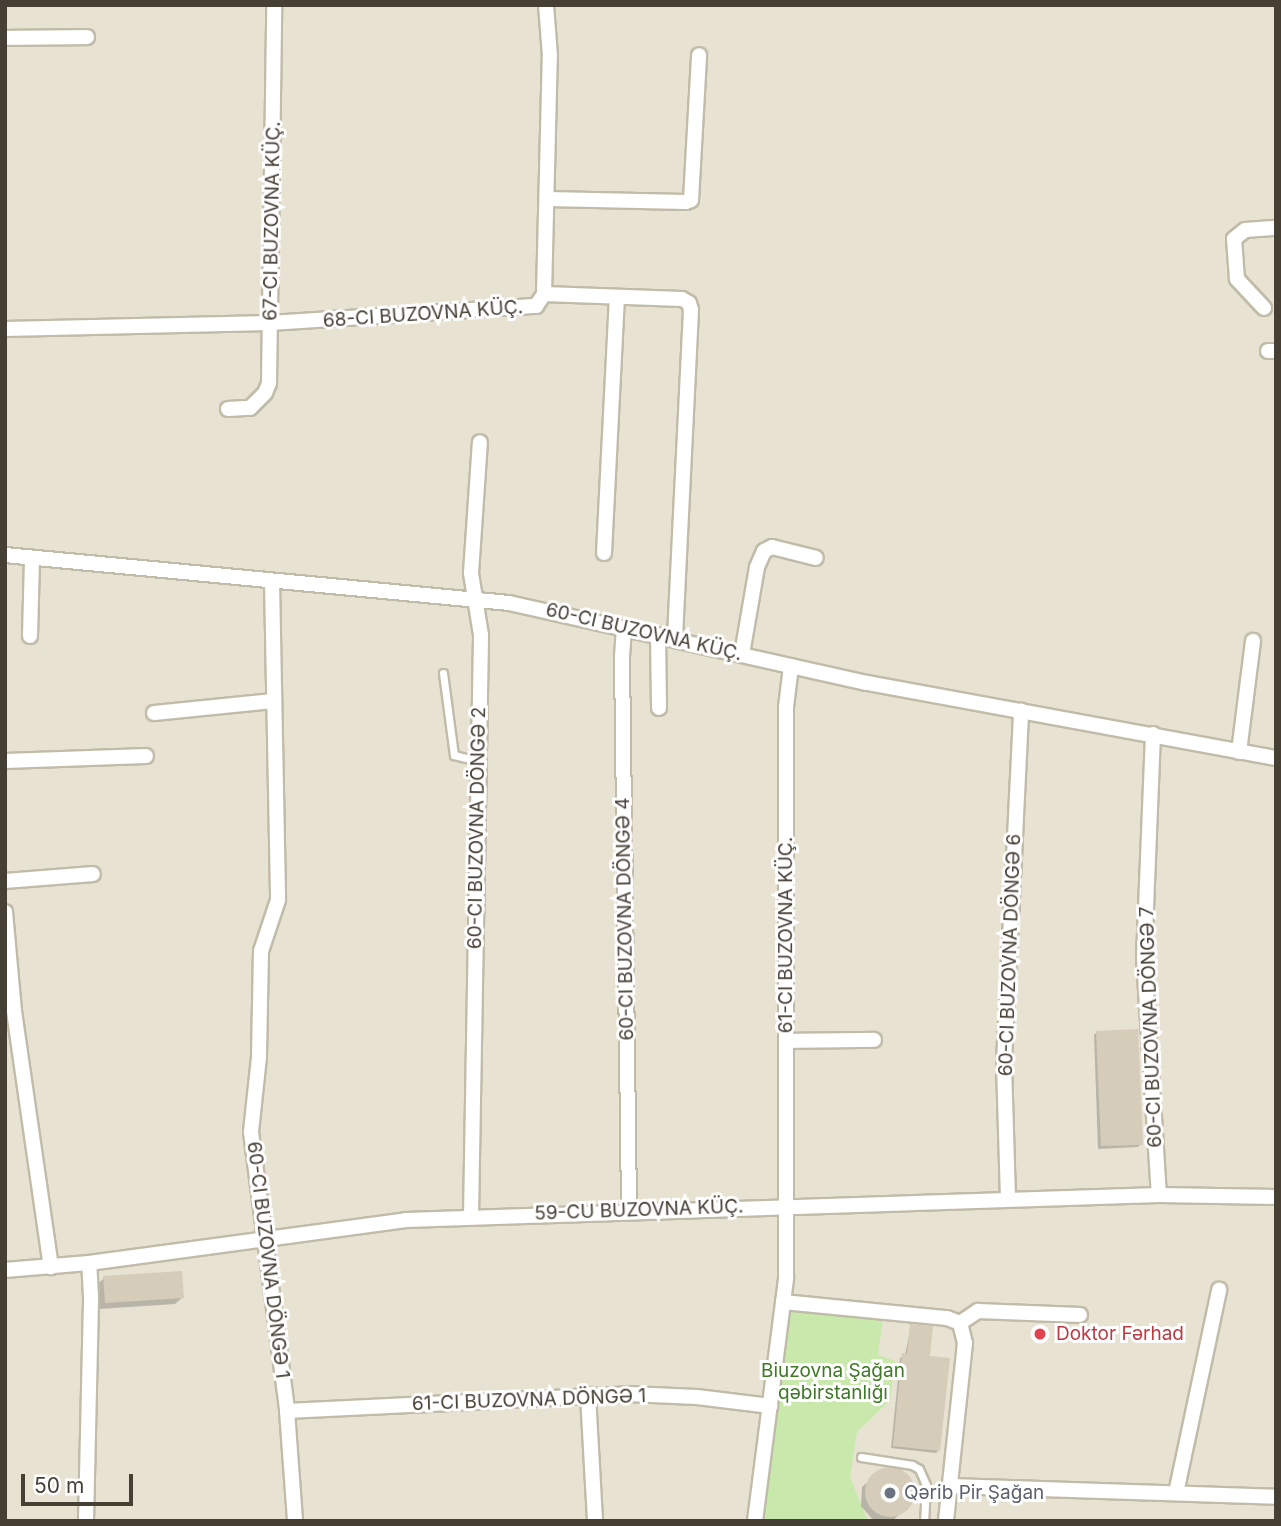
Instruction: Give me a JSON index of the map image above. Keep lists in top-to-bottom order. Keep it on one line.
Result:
{"streets":{"street":["67-CI BUZOVNA KÜÇ.","68-CI BUZOVNA KÜÇ.","61-CI BUZOVNA KÜÇ.","59-CU BUZOVNA KÜÇ.","61-CI BUZOVNA DÖNGƏ 1"]},"crossings":[["67-CI BUZOVNA KÜÇ.","68-CI BUZOVNA KÜÇ."],["61-CI BUZOVNA KÜÇ.","59-CU BUZOVNA KÜÇ."],["61-CI BUZOVNA KÜÇ.","61-CI BUZOVNA DÖNGƏ 1"]],"parks":["Biuzovna Şağan qəbirstanlığı"],"places":["Doktor Fərhad","Qərib Pir Şağan"],"scale_bar":"50 m"}
